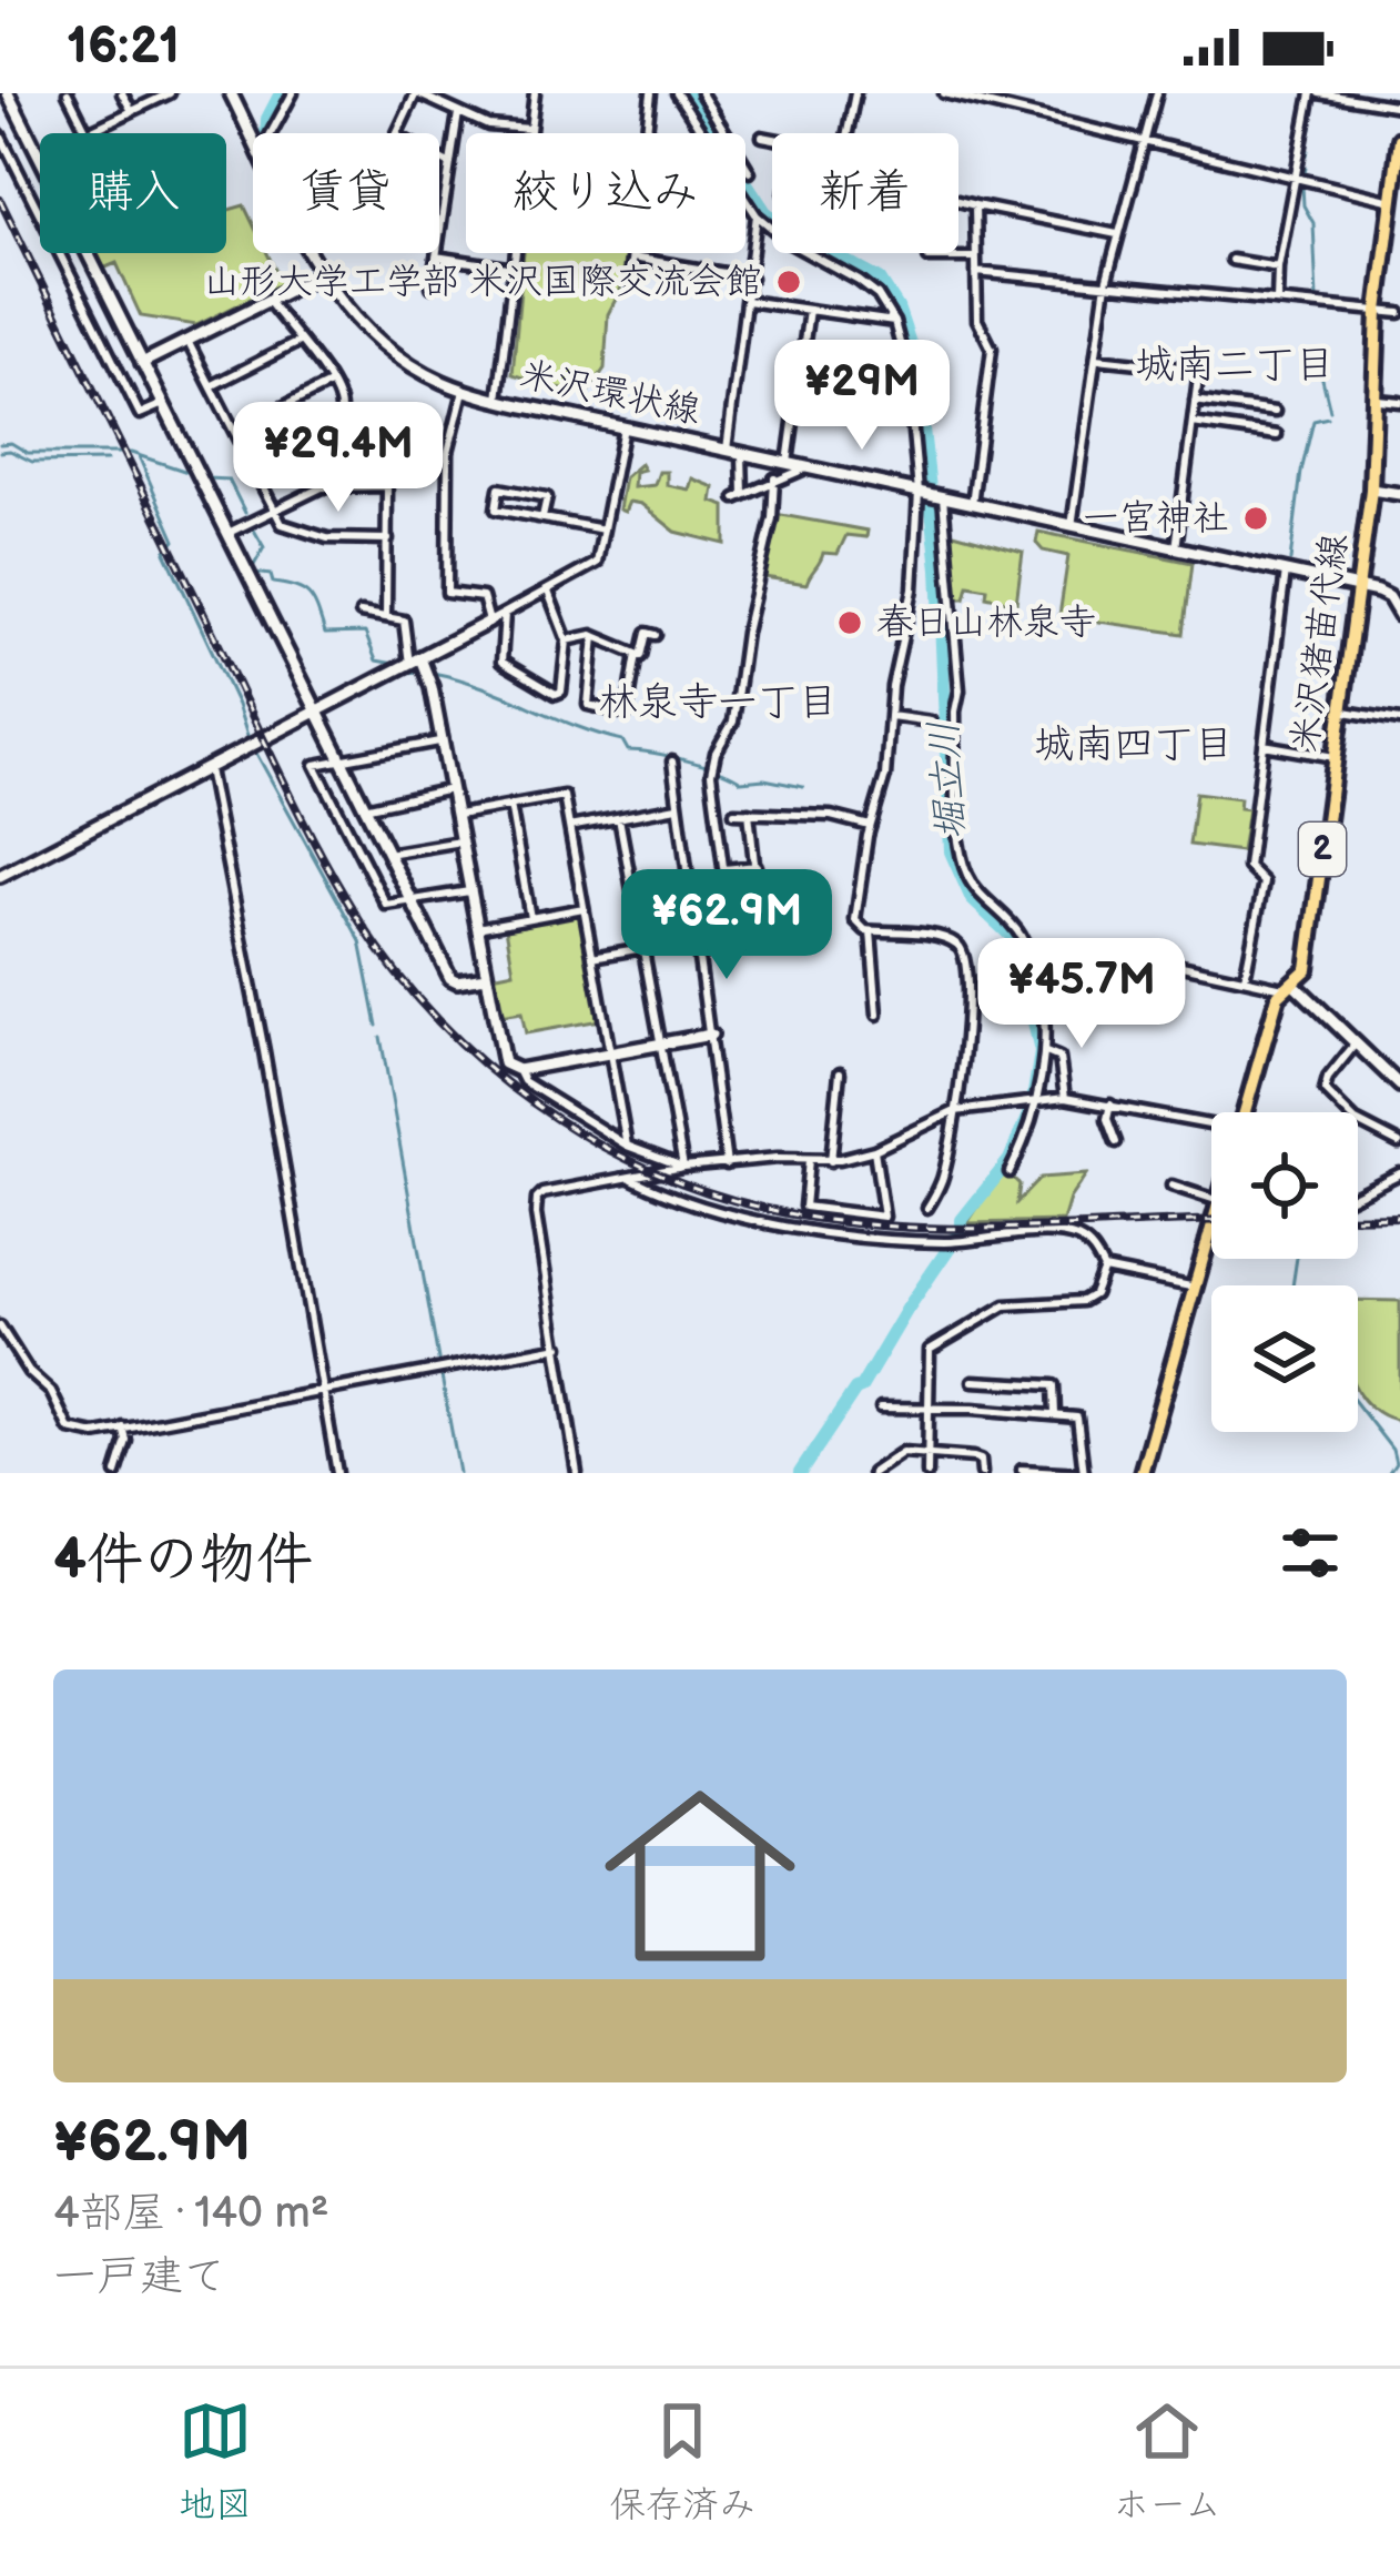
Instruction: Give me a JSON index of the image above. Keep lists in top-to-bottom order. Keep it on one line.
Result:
{"streets":{"main road":["米沢猪苗代線","2"],"street":["米沢環状線"]},"crossings":[["米沢環状線","米沢猪苗代線"]],"districts":["城南二丁目","林泉寺一丁目","城南四丁目"],"water":["堀立川"],"places":["山形大学工学部 米沢国際交流会館","一宮神社","春日山林泉寺"],"page":{"status":"16:21","chip":["購入","賃貸","絞り込み","新着"],"price":["¥29M","¥29.4M","¥62.9M","¥45.7M"],"heading":"4件の物件","list":[{"name":"¥62.9M","note":"4部屋 · 140 m² · 一戸建て"}],"tabs":["地図","保存済み","ホーム"]}}
